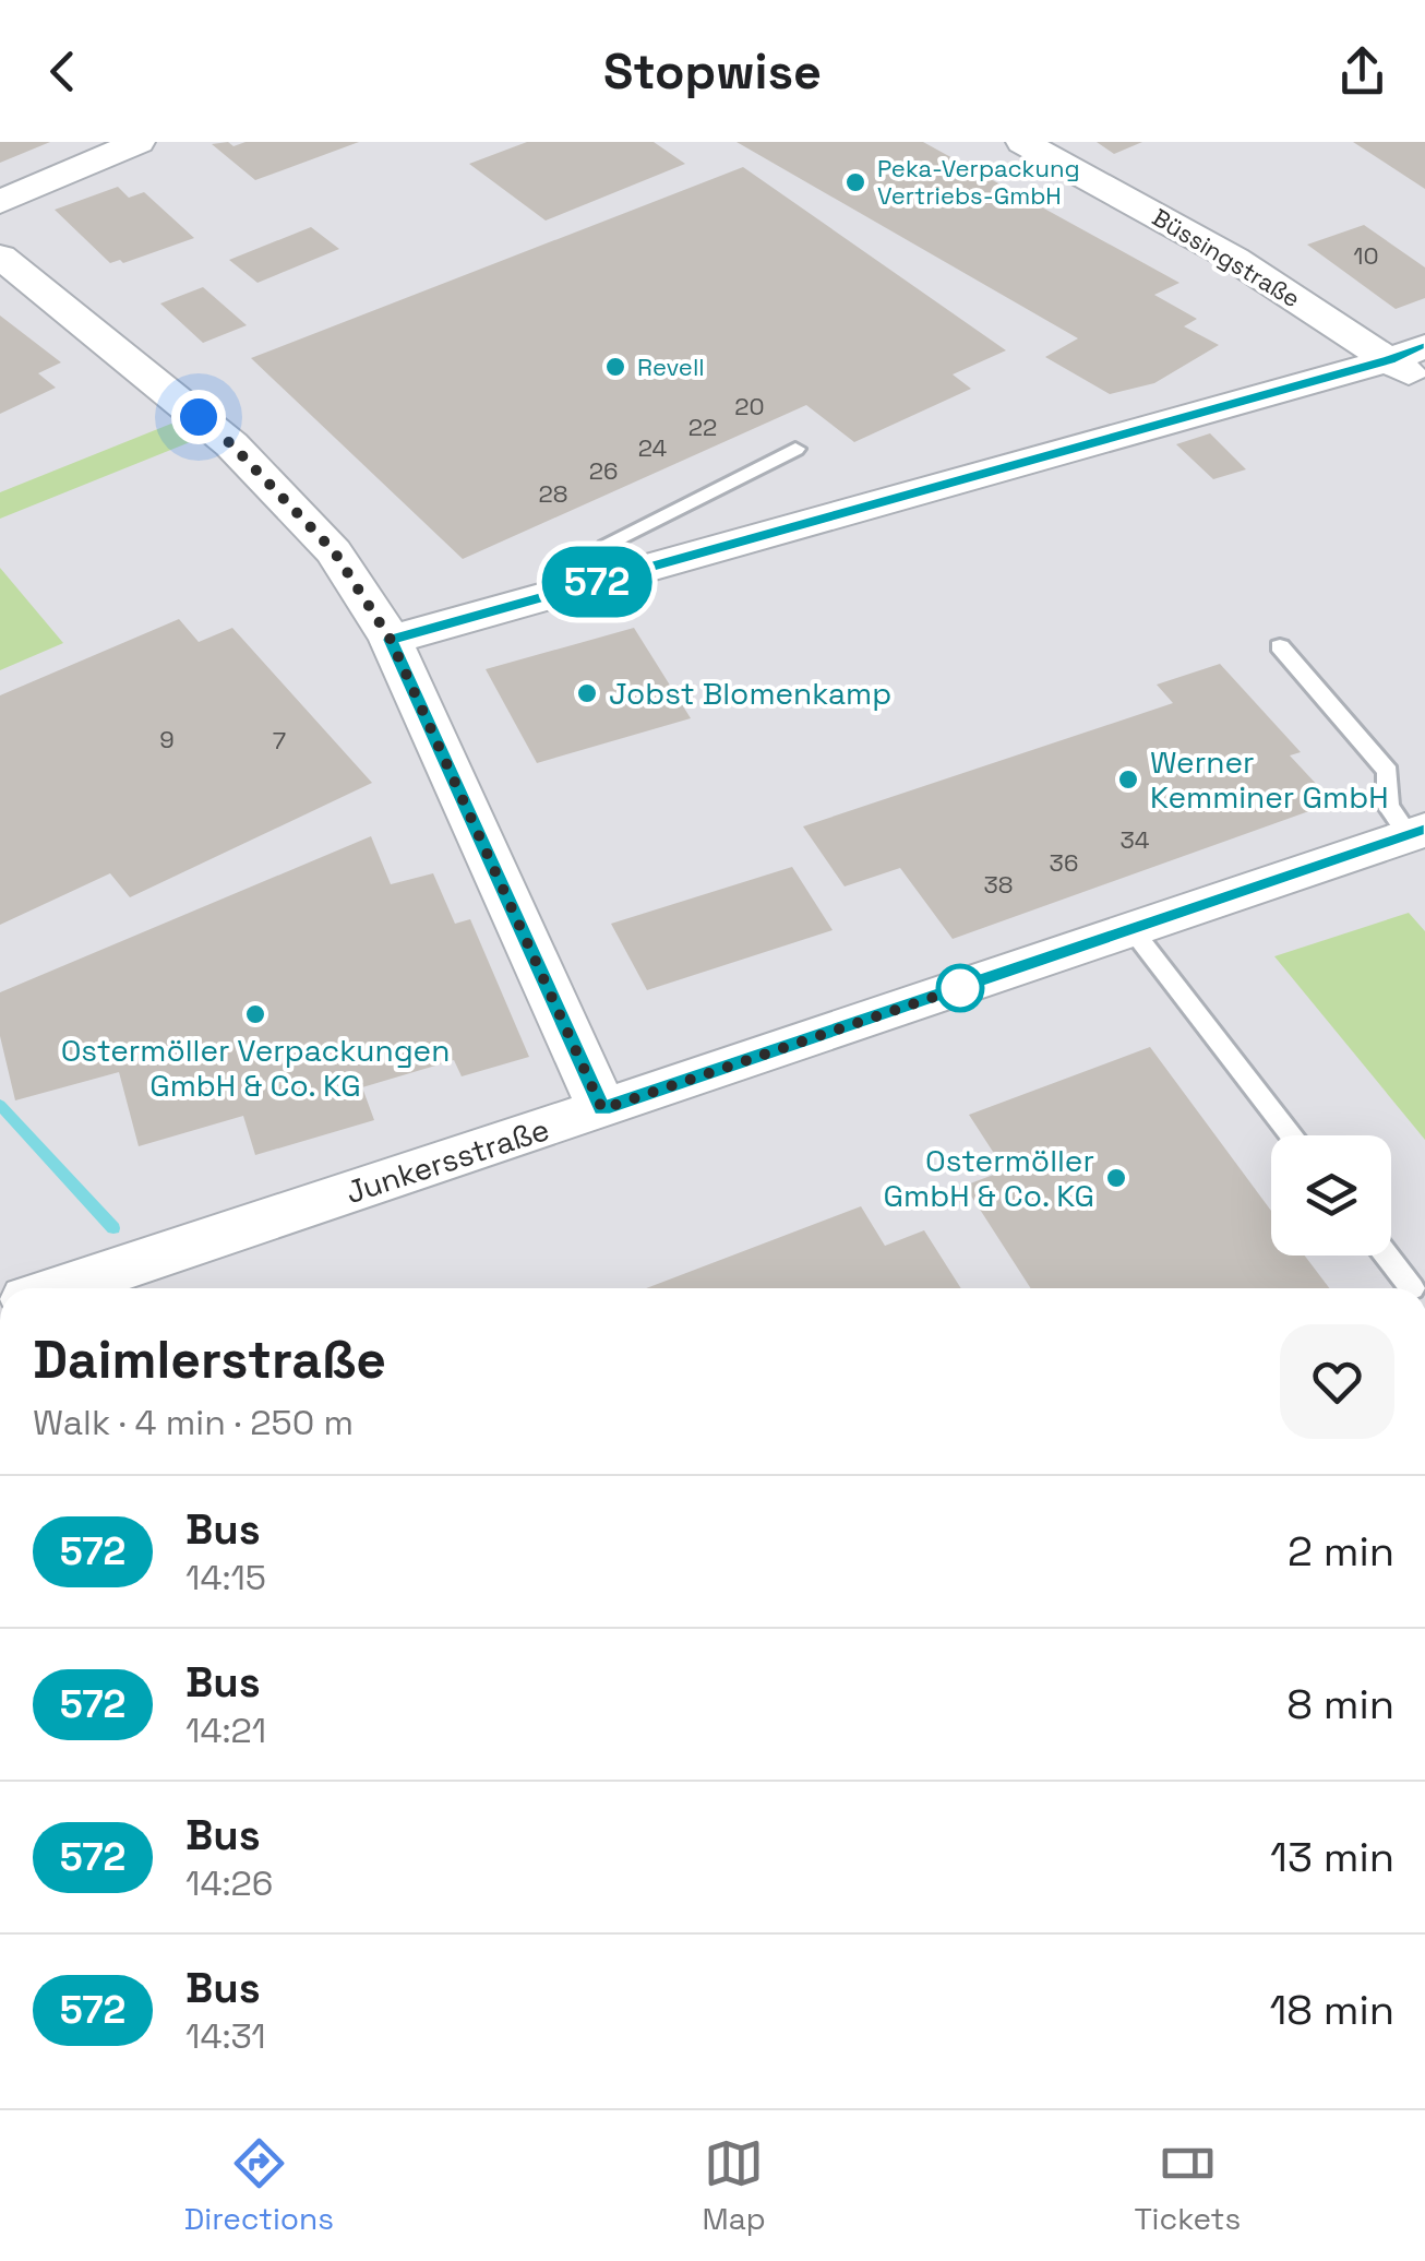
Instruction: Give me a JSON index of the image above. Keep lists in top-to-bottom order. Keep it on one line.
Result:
{"streets":{"street":["Büssingstraße","Junkersstraße"]},"places":["Peka-Verpackung Vertriebs-GmbH","Revell","Jobst Blomenkamp","Werner Kemminer GmbH","Ostermöller Verpackungen GmbH & Co. KG","Ostermöller GmbH & Co. KG"],"lines":["bus line 572"],"house_numbers":["10","20","22","24","26","28","9","7","34","36","38"],"page":{"header":"Stopwise","on_map":"572","heading":["Daimlerstraße","Walk · 4 min · 250 m"],"list":[{"mark":"572","name":"Bus","note":"14:15","value":"2 min"},{"mark":"572","name":"Bus","note":"14:21","value":"8 min"},{"mark":"572","name":"Bus","note":"14:26","value":"13 min"},{"mark":"572","name":"Bus","note":"14:31","value":"18 min"}],"tabs":["Directions","Map","Tickets"]}}
